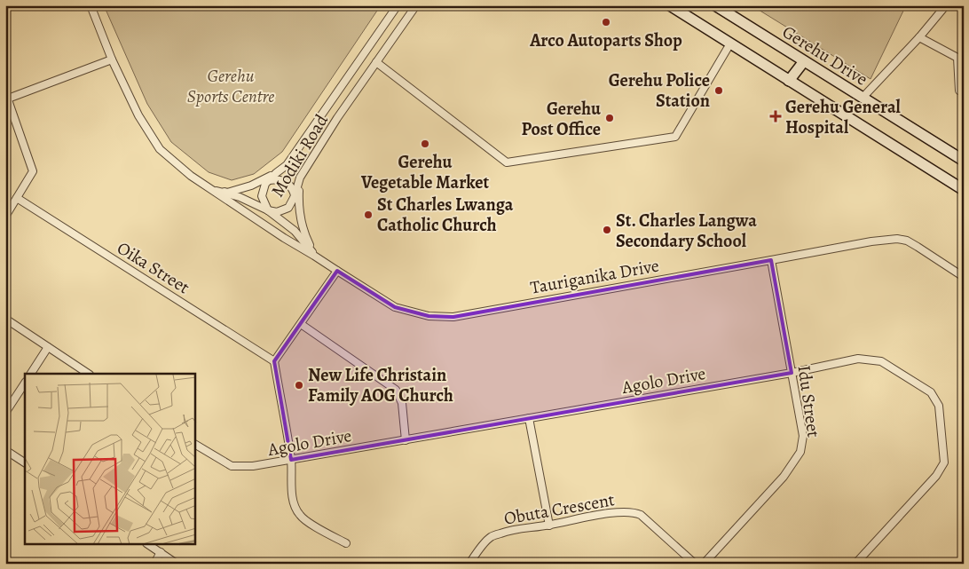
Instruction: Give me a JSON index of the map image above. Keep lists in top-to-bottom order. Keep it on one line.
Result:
{"streets":{"street":["Gerehu Drive","Modiki Road","Oika Street","Tauriganika Drive","Agolo Drive","Idu Street","Obuta Crescent"]},"crossings":[["Modiki Road","Tauriganika Drive"],["Tauriganika Drive","Idu Street"],["Agolo Drive","Idu Street"]],"parks":["Gerehu Sports Centre"],"places":{"other":["Arco Autoparts Shop","Gerehu Police Station","Gerehu Post Office","Gerehu Vegetable Market","St Charles Lwanga Catholic Church","St. Charles Langwa Secondary School","New Life Christain Family AOG Church"],"health":["Gerehu General Hospital"]}}
